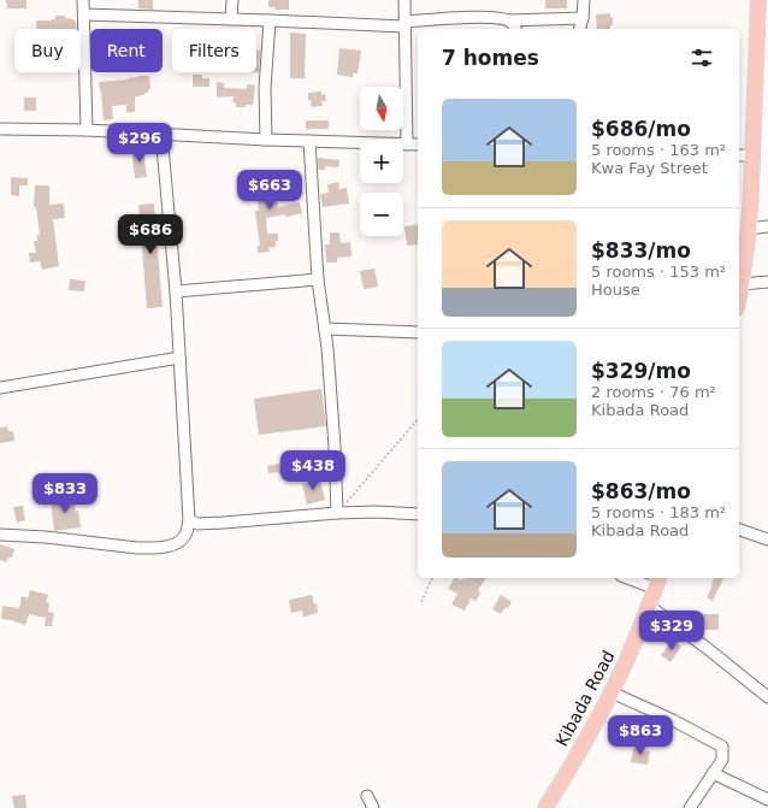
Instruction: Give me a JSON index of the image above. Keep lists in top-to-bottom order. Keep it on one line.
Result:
{"streets":{"main road":["Kibada Road"]},"north":"bottom","page":{"chip":["Buy","Rent","Filters"],"heading":"7 homes","map_buttons":["+","−"],"list":[{"name":"$686/mo","note":"5 rooms · 163 m² · Kwa Fay Street"},{"name":"$833/mo","note":"5 rooms · 153 m² · House"},{"name":"$329/mo","note":"2 rooms · 76 m² · Kibada Road"},{"name":"$863/mo","note":"5 rooms · 183 m² · Kibada Road"}],"price":["$296","$663","$686","$438","$833","$329","$863"]}}
